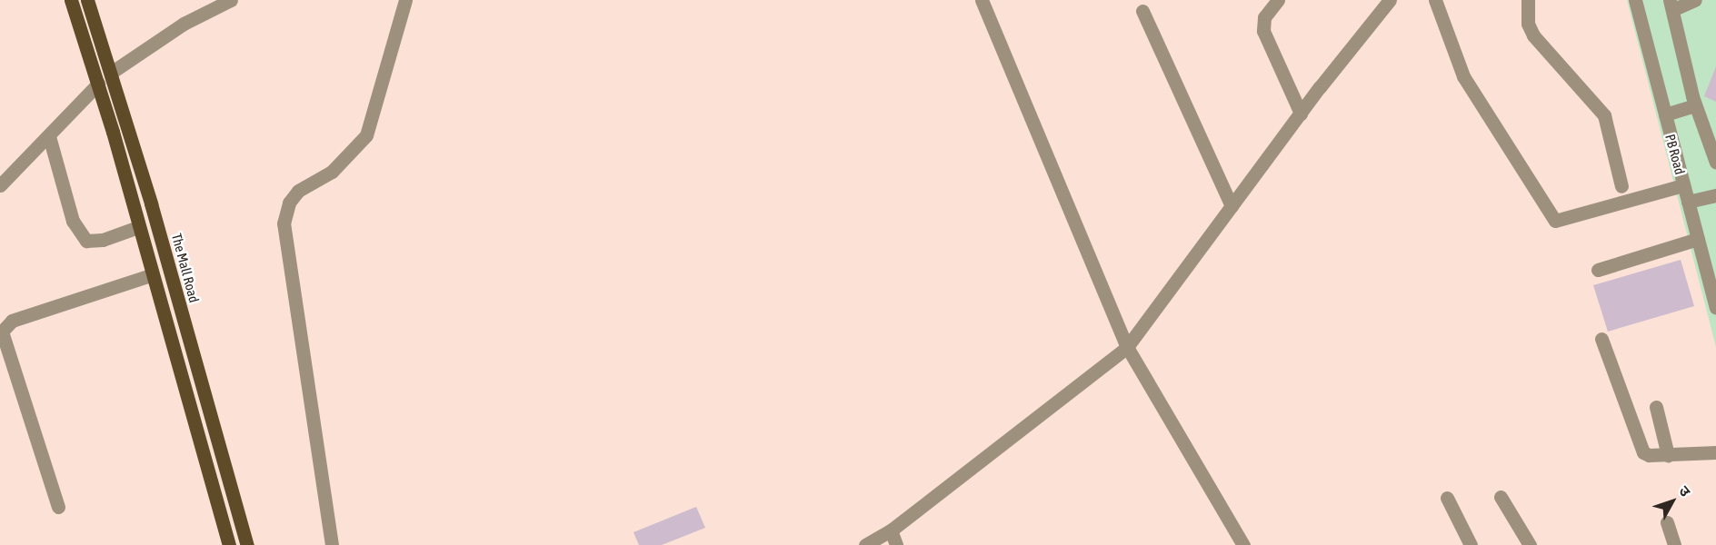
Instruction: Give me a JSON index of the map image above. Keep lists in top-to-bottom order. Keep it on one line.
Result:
{"streets":{"main road":["The Mall Road"],"street":["PB Road"]},"north":"top right"}
